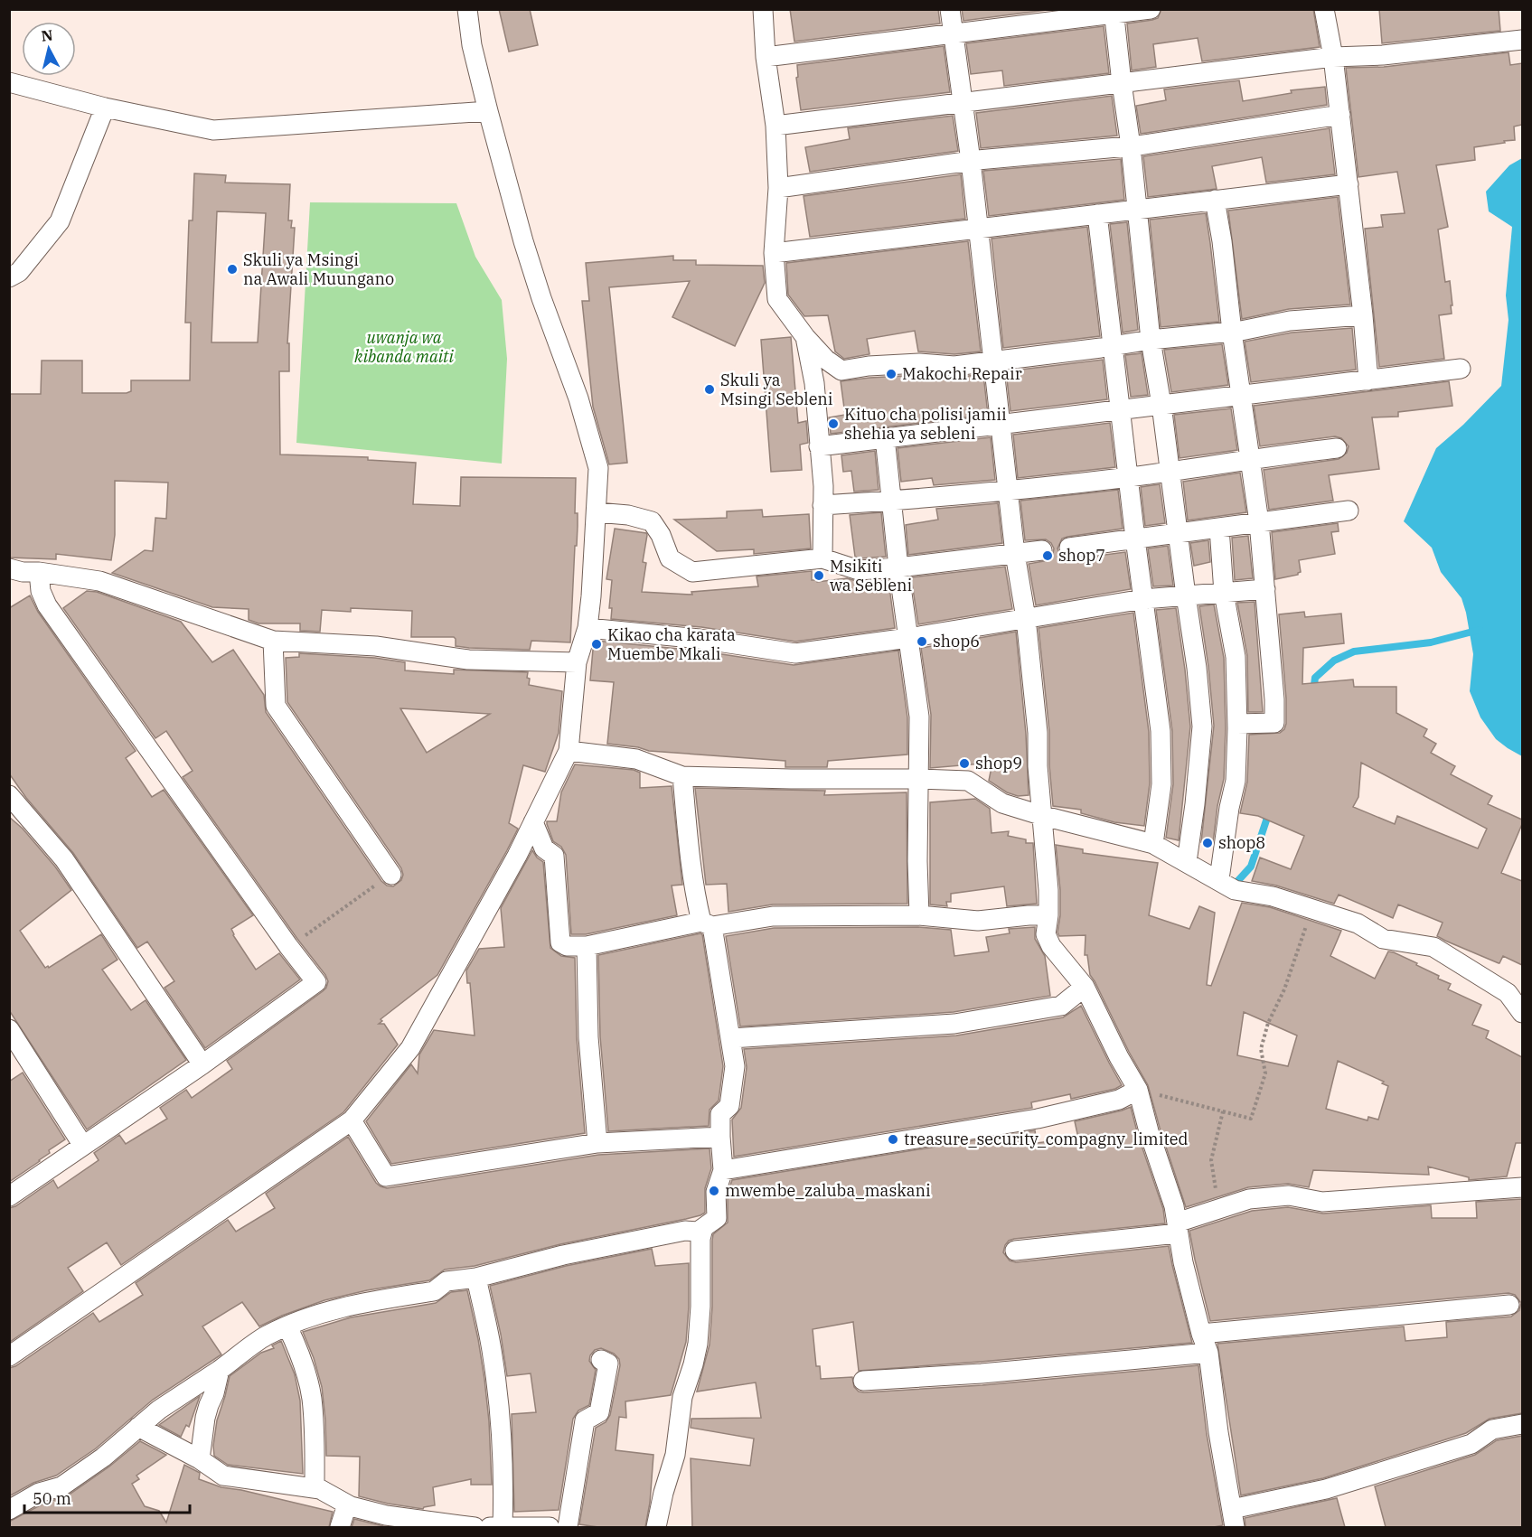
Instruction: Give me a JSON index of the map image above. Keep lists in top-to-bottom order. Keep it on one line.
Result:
{"parks":["uwanja wa kibanda maiti"],"places":["Skuli ya Msingi na Awali Muungano","Makochi Repair","Skuli ya Msingi Sebleni","Kituo cha polisi jamii shehia ya sebleni","shop7","Msikiti wa Sebleni","shop6","Kikao cha karata Muembe Mkali","shop9","shop8","treasure_security_compagny_limited","mwembe_zaluba_maskani"],"scale_bar":"50 m","north":"top"}
